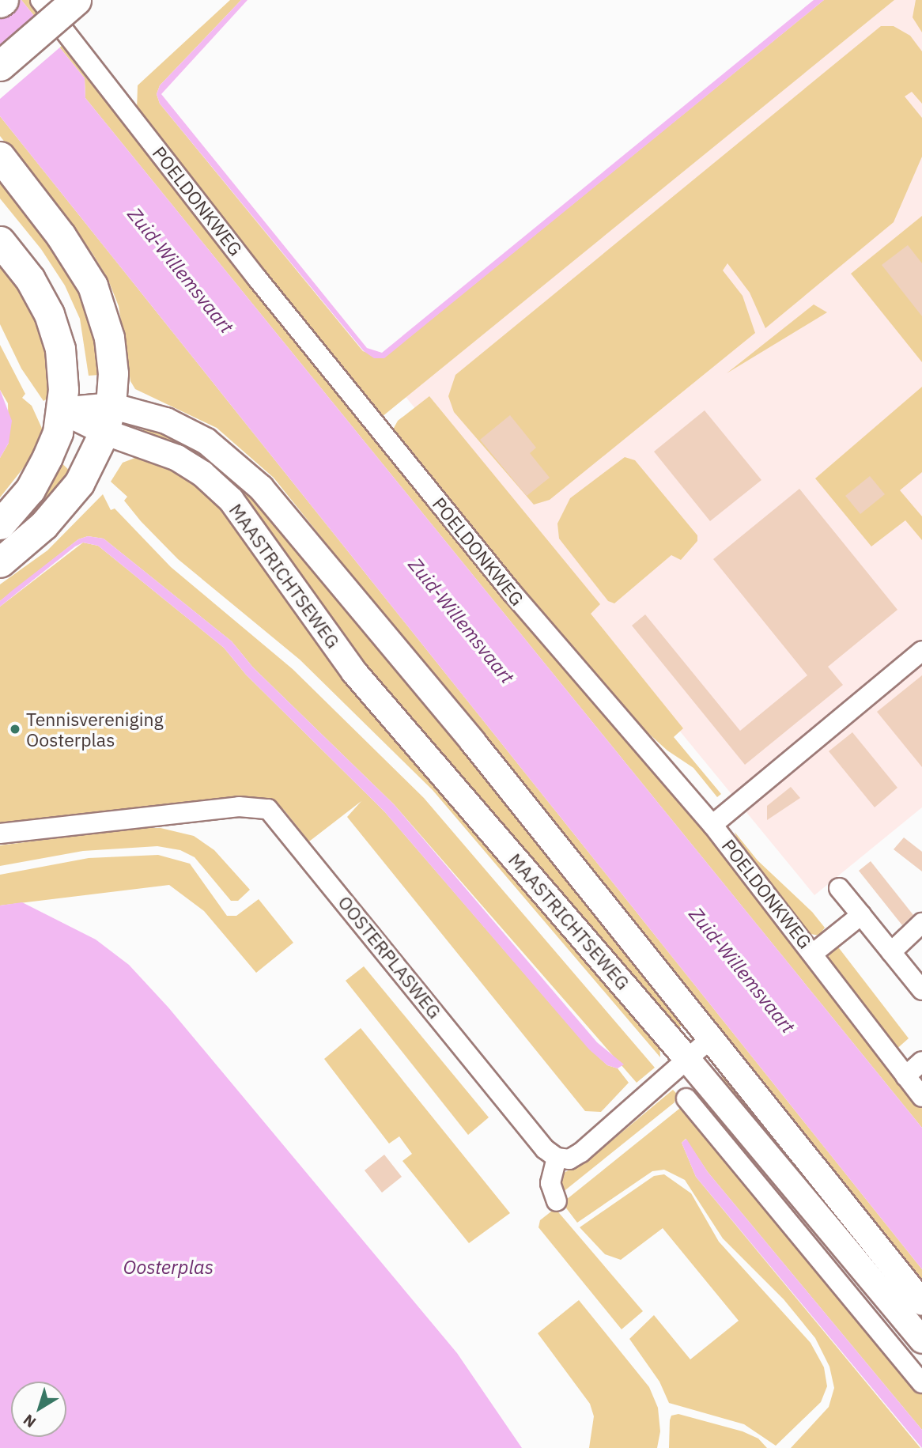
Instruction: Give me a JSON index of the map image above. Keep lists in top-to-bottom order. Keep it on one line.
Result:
{"streets":{"main road":["MAASTRICHTSEWEG"],"street":["POELDONKWEG","OOSTERPLASWEG"]},"water":["Zuid-Willemsvaart","Oosterplas"],"places":["Tennisvereniging Oosterplas"],"north":"bottom left"}
